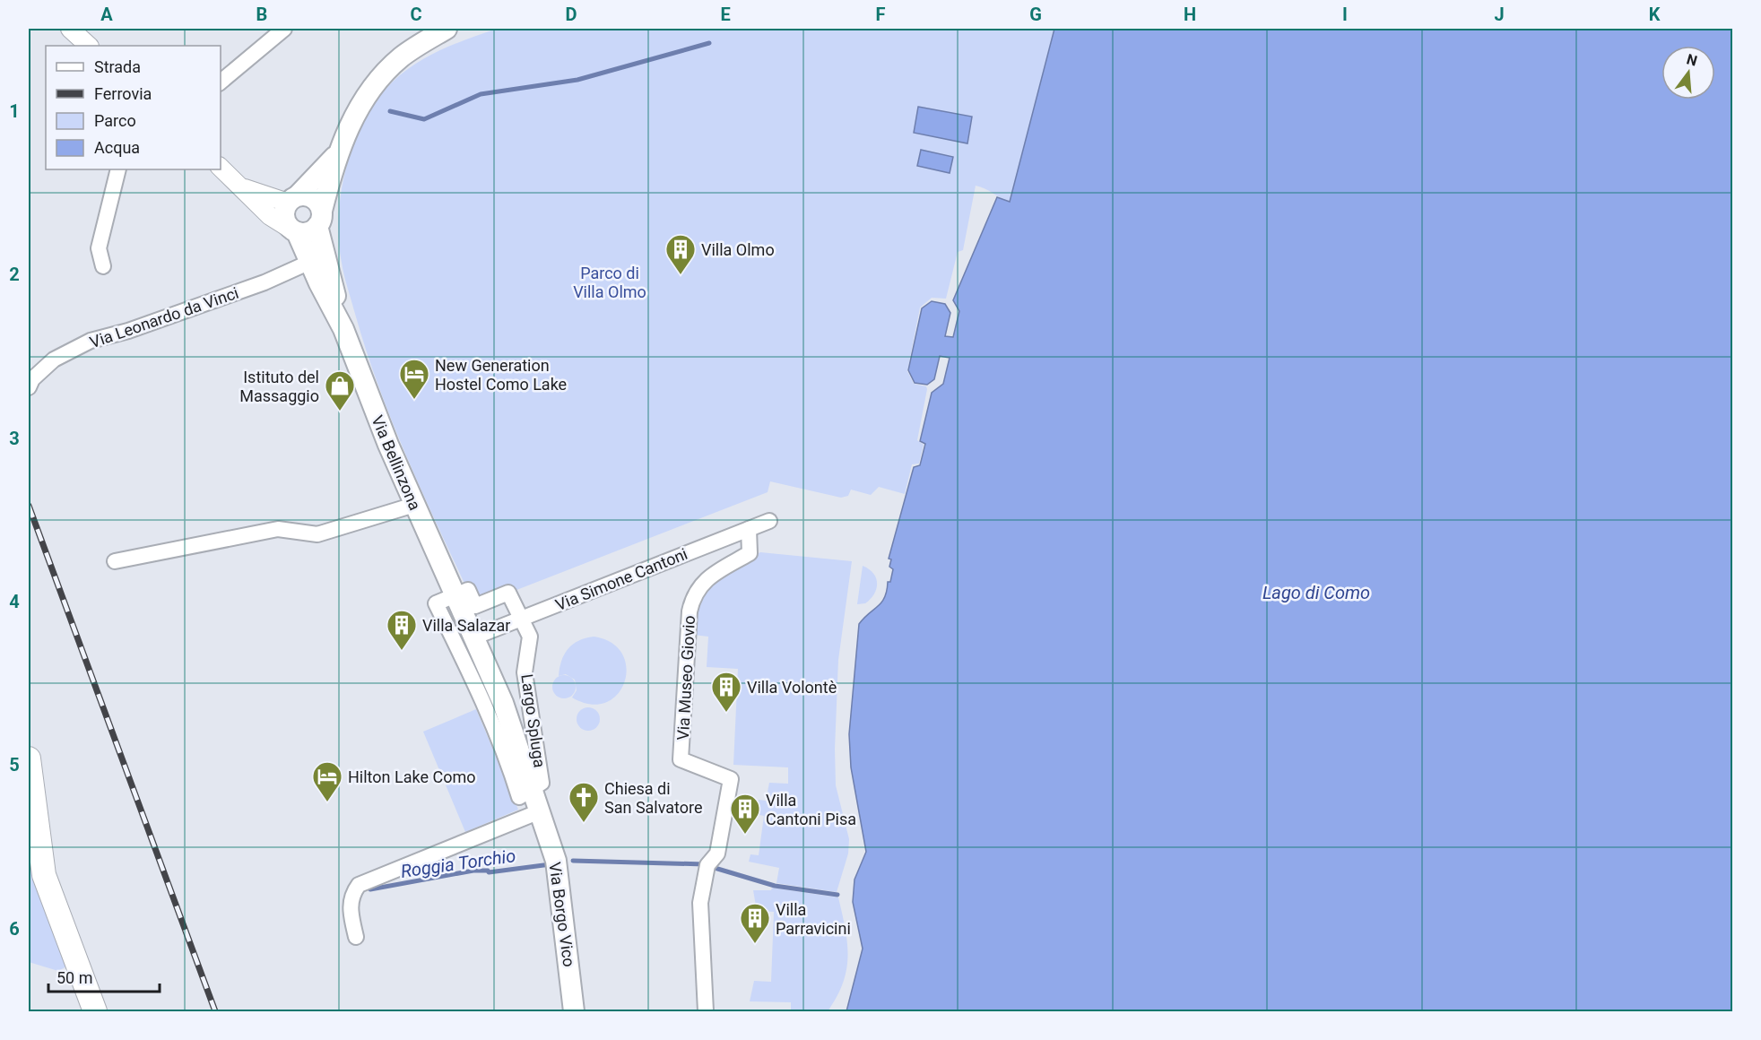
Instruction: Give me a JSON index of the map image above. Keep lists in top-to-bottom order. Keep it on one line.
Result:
{"streets":{"main road":["Via Bellinzona","Largo Spluga","Via Borgo Vico"],"street":["Via Leonardo da Vinci","Via Simone Cantoni","Via Museo Giovio"]},"crossings":[["Via Leonardo da Vinci","Via Bellinzona"],["Via Bellinzona","Largo Spluga"],["Via Simone Cantoni","Via Museo Giovio"],["Via Simone Cantoni","Largo Spluga"],["Largo Spluga","Via Borgo Vico"]],"water":["Lago di Como","Roggia Torchio"],"parks":["Parco di Villa Olmo"],"places":{"building":["Villa Olmo","Villa Salazar","Villa Volontè","Villa Cantoni Pisa","Villa Parravicini"],"hotel":["New Generation Hostel Como Lake","Hilton Lake Como"],"shop":["Istituto del Massaggio"],"church":["Chiesa di San Salvatore"]},"legend":["Strada","Ferrovia","Parco","Acqua"],"scale_bar":"50 m","north":"top","grid":{"columns":["A","B","C","D","E","F","G","H","I","J","K"],"rows":["1","2","3","4","5","6"]}}
